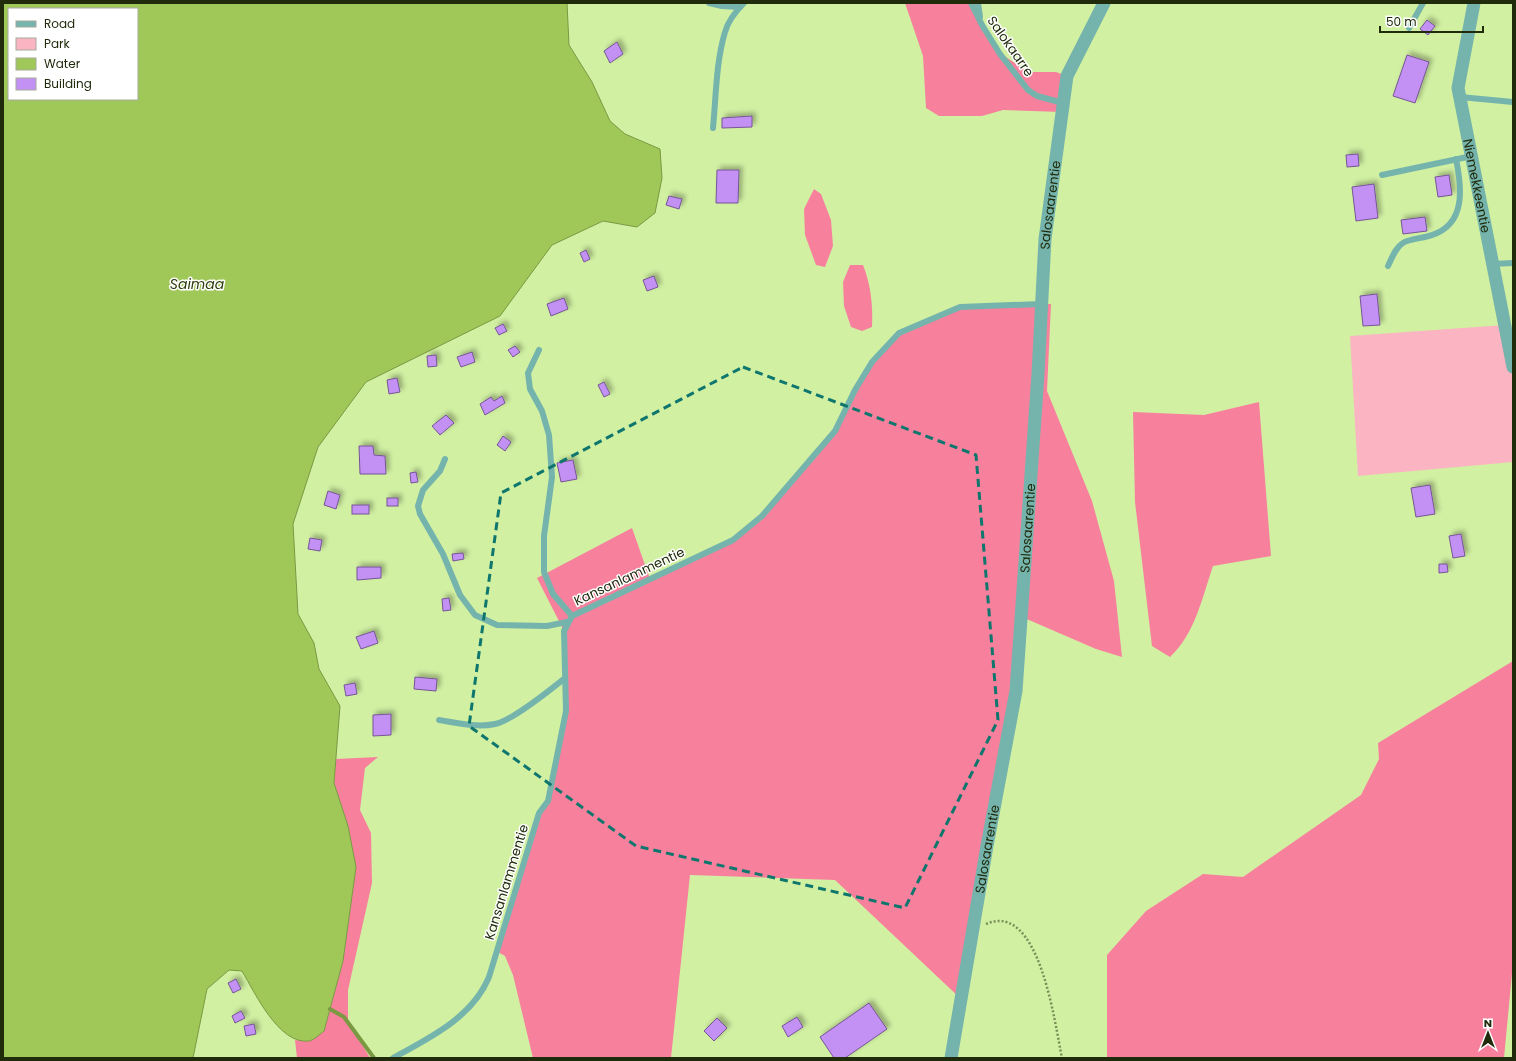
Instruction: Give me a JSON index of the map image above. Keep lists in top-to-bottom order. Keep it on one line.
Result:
{"streets":{"street":["Niemekkeentie","Salosaarentie"],"lane":["Salokaarre","Kansanlammentie"]},"crossings":[["Salokaarre","Salosaarentie"],["Salosaarentie","Kansanlammentie"]],"water":["Saimaa"],"legend":["Road","Park","Water","Building"],"scale_bar":"50 m","north":"top"}
